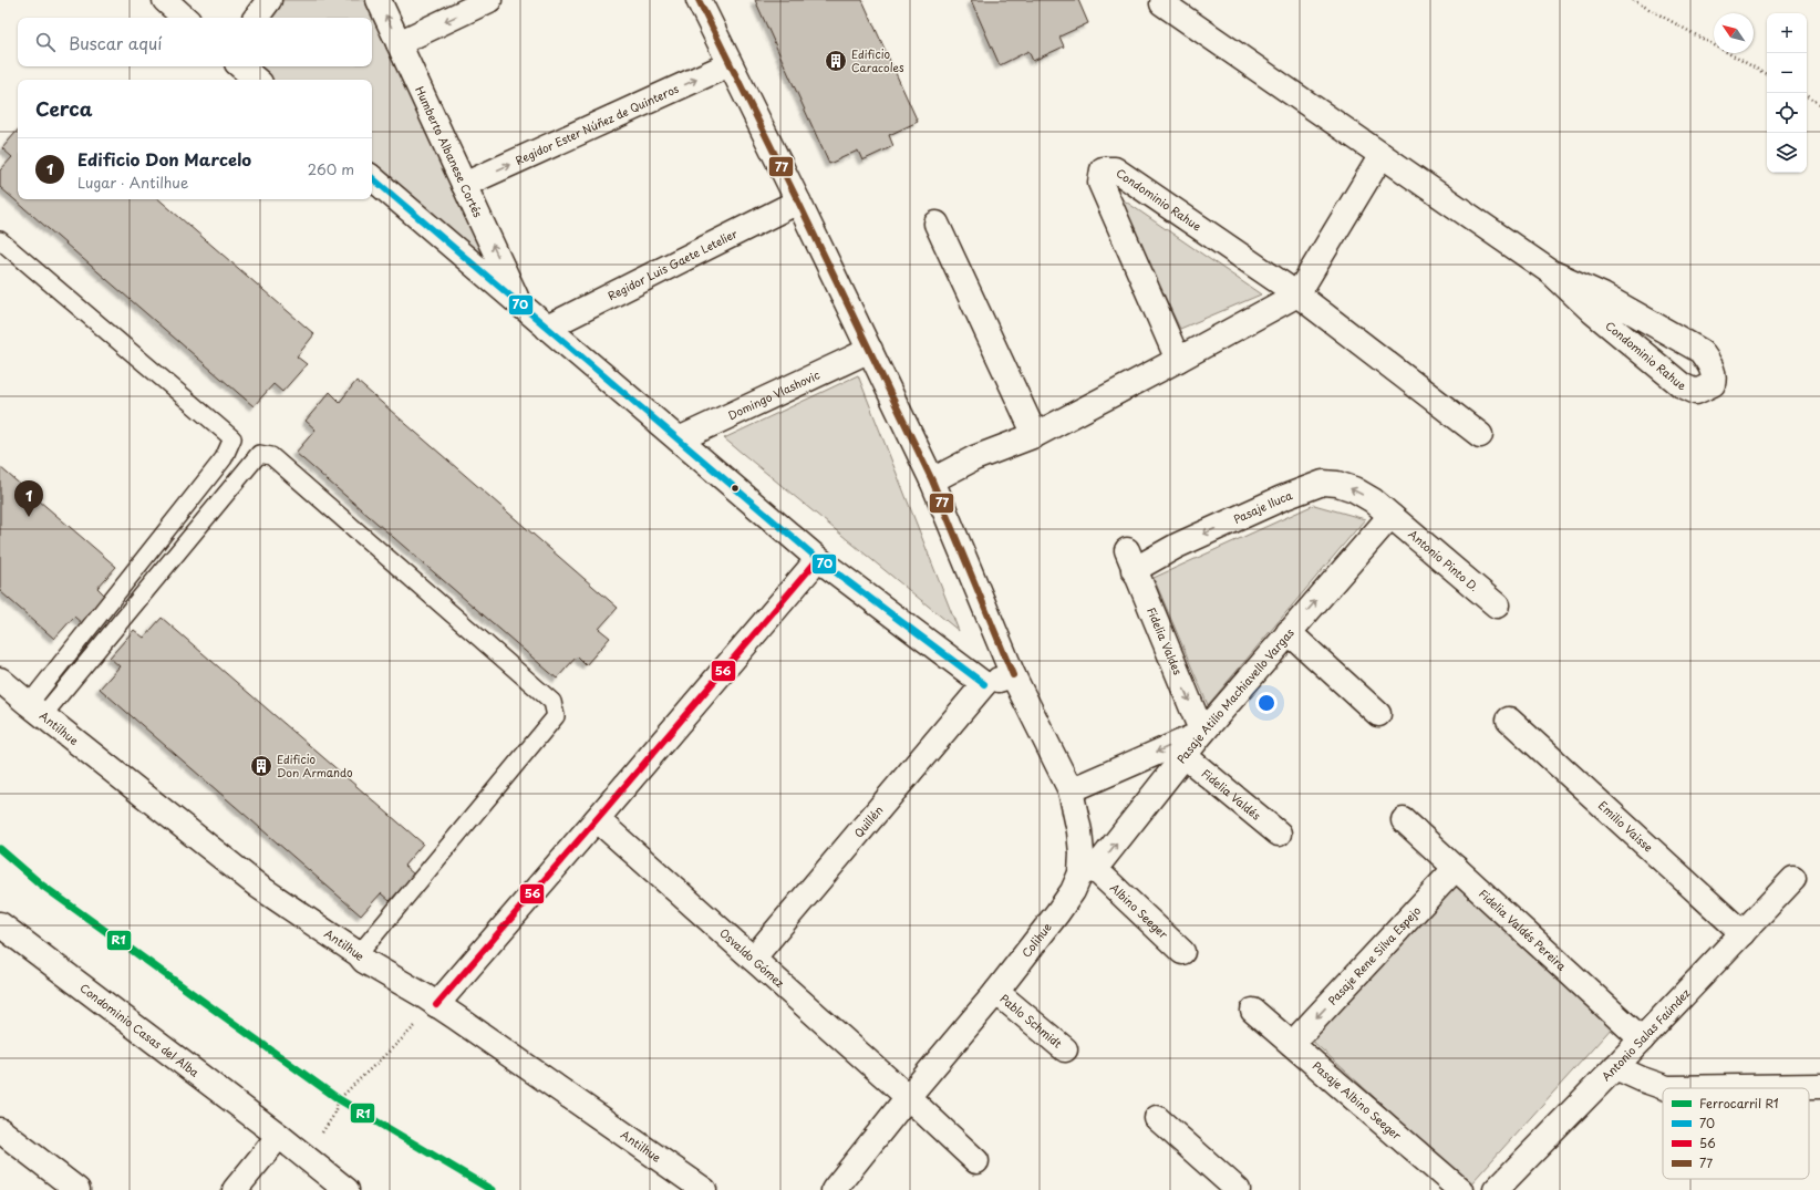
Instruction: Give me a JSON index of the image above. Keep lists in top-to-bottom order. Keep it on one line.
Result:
{"streets":{"street":["Regidor Ester Núñez de Quinteros","Humberto Albanese Cortés","Condominio Rahue","Regidor Luis Gaete Letelier","Domingo Vlashovic","Pasaje Iluca","Antonio Pinto D.","Fidelia Valdes","Pasaje Atilio Machiavello Vargas","Antilhue","Fidelia Valdés","Quillén","Emilio Vaisse","Albino Seeger","Fidelia Valdés Pereira","Colihue","Pasaje Rene Silva Espejo","Osvaldo Gómez","Pablo Schmidt","Condominio Casas del Alba","Antonio Salas Faúndez","Pasaje Albino Seeger"]},"crossings":[["Regidor Ester Núñez de Quinteros","Humberto Albanese Cortés"],["Regidor Ester Núñez de Quinteros","Colihue"],["Regidor Luis Gaete Letelier","Colihue"],["Domingo Vlashovic","Colihue"],["Pasaje Iluca","Antonio Pinto D."],["Pasaje Iluca","Fidelia Valdes"],["Pasaje Iluca","Pasaje Atilio Machiavello Vargas"],["Antonio Pinto D.","Pasaje Atilio Machiavello Vargas"],["Fidelia Valdes","Pasaje Atilio Machiavello Vargas"],["Pasaje Atilio Machiavello Vargas","Fidelia Valdés"],["Pasaje Atilio Machiavello Vargas","Albino Seeger"],["Pasaje Atilio Machiavello Vargas","Colihue"],["Quillén","Osvaldo Gómez"],["Emilio Vaisse","Antonio Salas Faúndez"],["Albino Seeger","Colihue"],["Fidelia Valdés Pereira","Pasaje Rene Silva Espejo"],["Fidelia Valdés Pereira","Antonio Salas Faúndez"],["Colihue","Osvaldo Gómez"],["Colihue","Pablo Schmidt"],["Pasaje Rene Silva Espejo","Pasaje Albino Seeger"]],"one_way":["Pasaje Rene Silva Espejo"],"places":{"building":["Edificio Caracoles","Edificio Don Armando"]},"lines":["transit line 77","transit line 70","transit line 56","rail line R1"],"legend":["Ferrocarril R1","70","56","77"],"north":"top left","page":{"map_buttons":["+","−"],"search":"Buscar aquí","heading":"Cerca","list":[{"mark":"1","name":"Edificio Don Marcelo","note":"Lugar · Antilhue","value":"260 m"}],"pins":"1"}}
